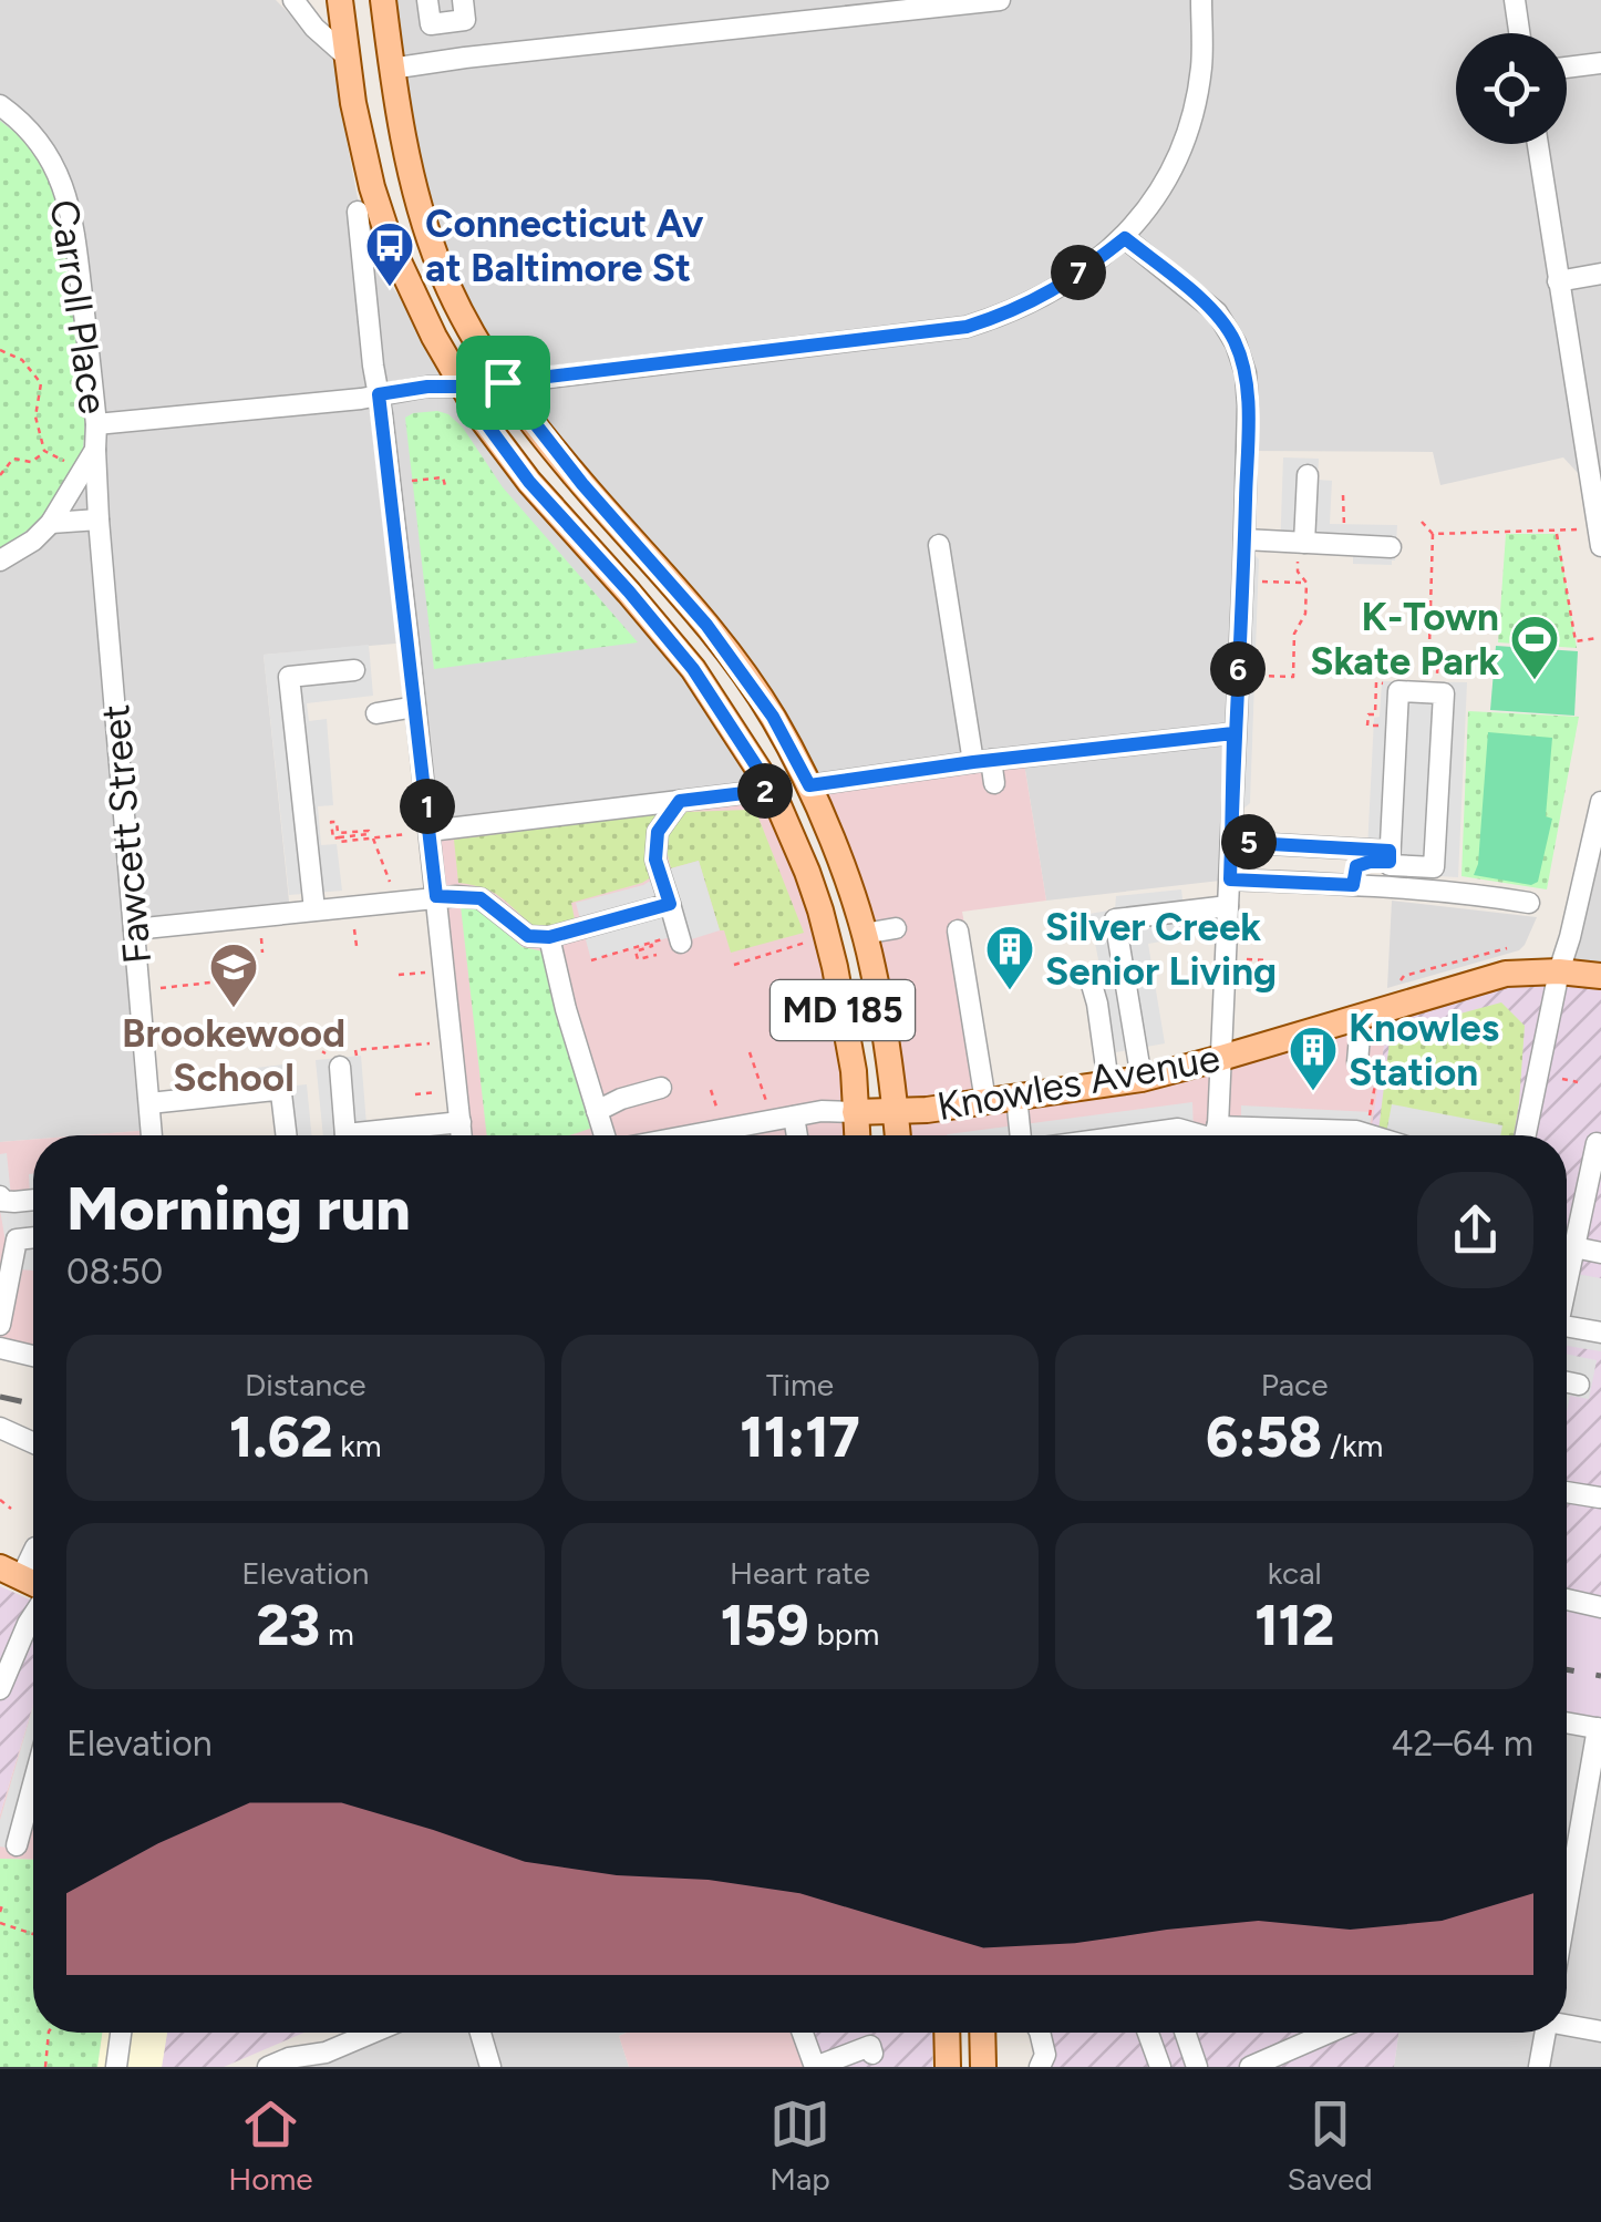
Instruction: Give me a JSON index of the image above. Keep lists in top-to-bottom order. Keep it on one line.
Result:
{"streets":{"main road":["MD 185","Knowles Avenue"],"street":["Carroll Place","Fawcett Street"]},"crossings":[["Carroll Place","Fawcett Street"],["MD 185","Knowles Avenue"]],"places":{"bus stop":["Connecticut Av at Baltimore St"],"sports":["K-Town Skate Park"],"building":["Silver Creek Senior Living","Knowles Station"],"school or university":["Brookewood School"]},"page":{"pins":["7","6","2","1","5"],"heading":["Morning run","08:50"],"stats":[["Distance","1.62 km"],["Time","11:17"],["Pace","6:58 /km"],["Elevation","23 m"],["Heart rate","159 bpm"],["kcal","112"]],"chart":["Elevation","42–64 m"],"tabs":["Home","Map","Saved"]}}
